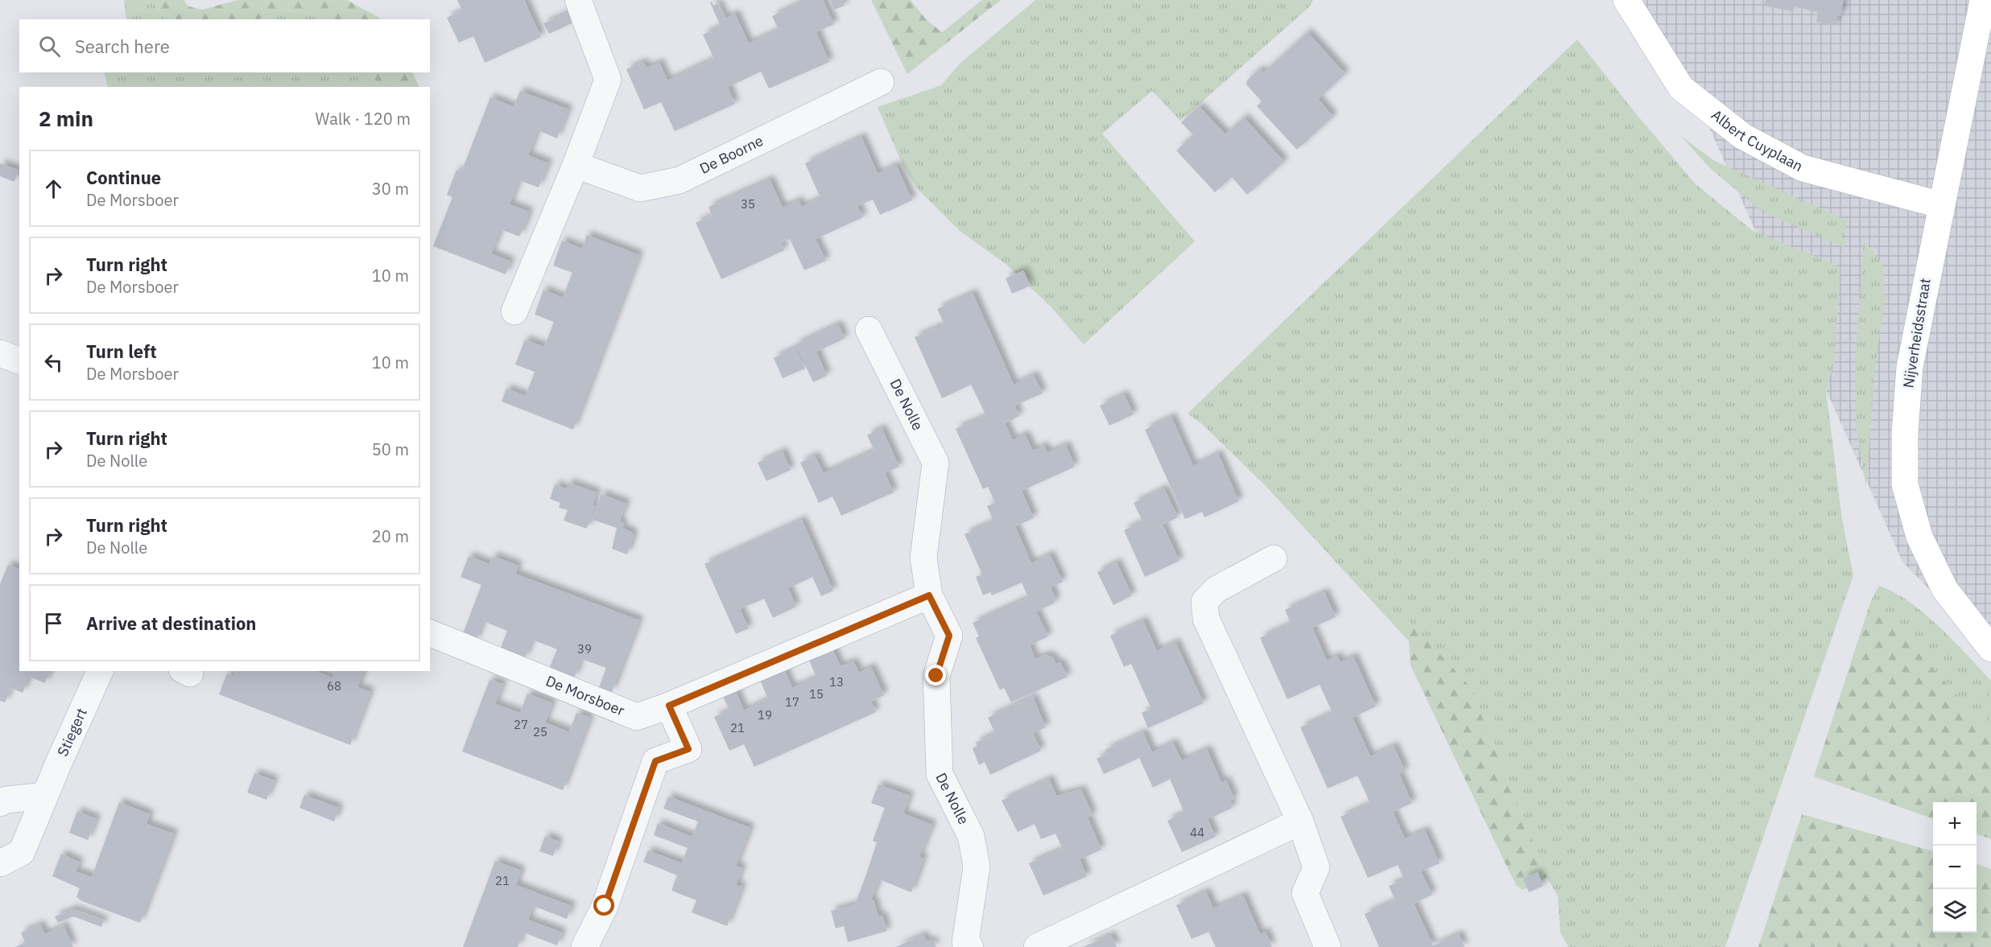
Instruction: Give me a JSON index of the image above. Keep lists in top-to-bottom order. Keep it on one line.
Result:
{"streets":{"street":["Albert Cuyplaan","De Boorne","Nijverheidsstraat","De Nolle","De Morsboer","Stiegert"]},"crossings":[["Albert Cuyplaan","Nijverheidsstraat"]],"house_numbers":["35","39","13","68","15","17","19","27","21","25","44","21"],"page":{"search":"Search here","heading":["2 min","Walk · 120 m"],"list":[["Continue","De Morsboer","30 m"],["Turn right","De Morsboer","10 m"],["Turn left","De Morsboer","10 m"],["Turn right","De Nolle","50 m"],["Turn right","De Nolle","20 m"],"Arrive at destination"],"map_buttons":["+","−"]}}
